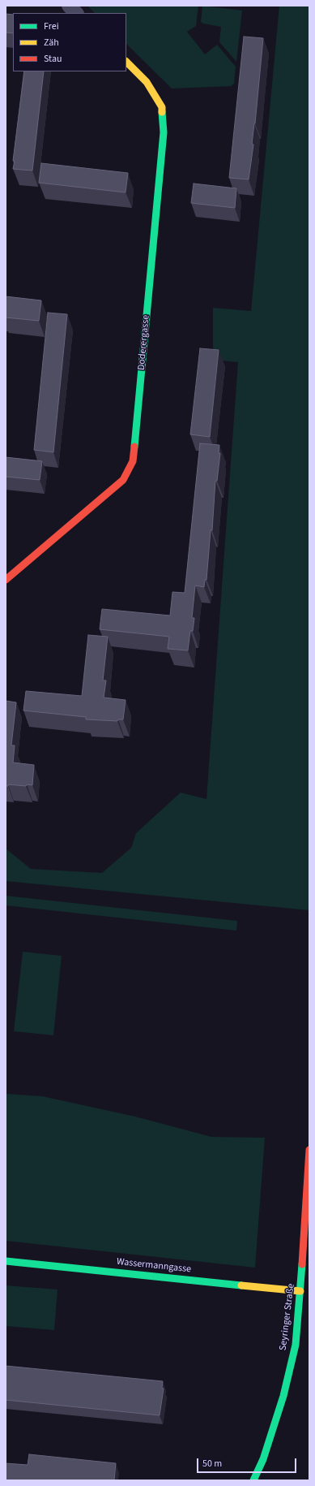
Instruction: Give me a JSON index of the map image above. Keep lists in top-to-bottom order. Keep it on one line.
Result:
{"streets":{"street":["Doderergasse","Wassermanngasse","Seyringer Straße"]},"crossings":[["Wassermanngasse","Seyringer Straße"]],"legend":["Frei","Zäh","Stau"],"scale_bar":"50 m"}
